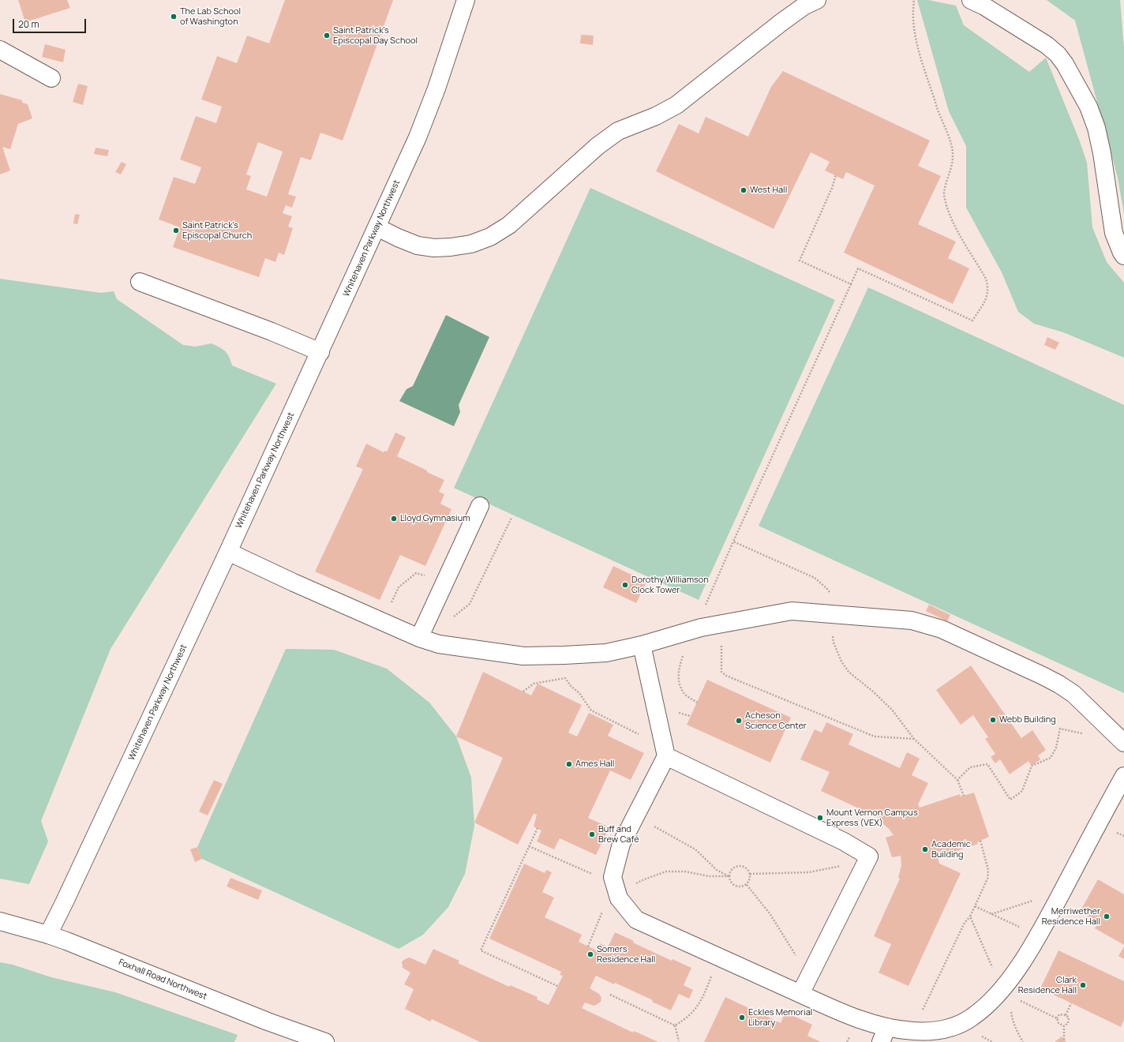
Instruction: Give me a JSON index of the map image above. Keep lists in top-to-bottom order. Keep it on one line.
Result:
{"streets":{"street":["Whitehaven Parkway Northwest","Foxhall Road Northwest"]},"crossings":[["Whitehaven Parkway Northwest","Foxhall Road Northwest"]],"places":["The Lab School of Washington","Saint Patrick's Episcopal Day School","West Hall","Saint Patrick's Episcopal Church","Lloyd Gymnasium","Dorothy Williamson Clock Tower","Webb Building","Acheson Science Center","Ames Hall","Mount Vernon Campus Express (VEX)","Buff and Brew Café","Academic Building","Merriwether Residence Hall","Somers Residence Hall","Clark Residence Hall","Eckles Memorial Library"],"scale_bar":"20 m"}
